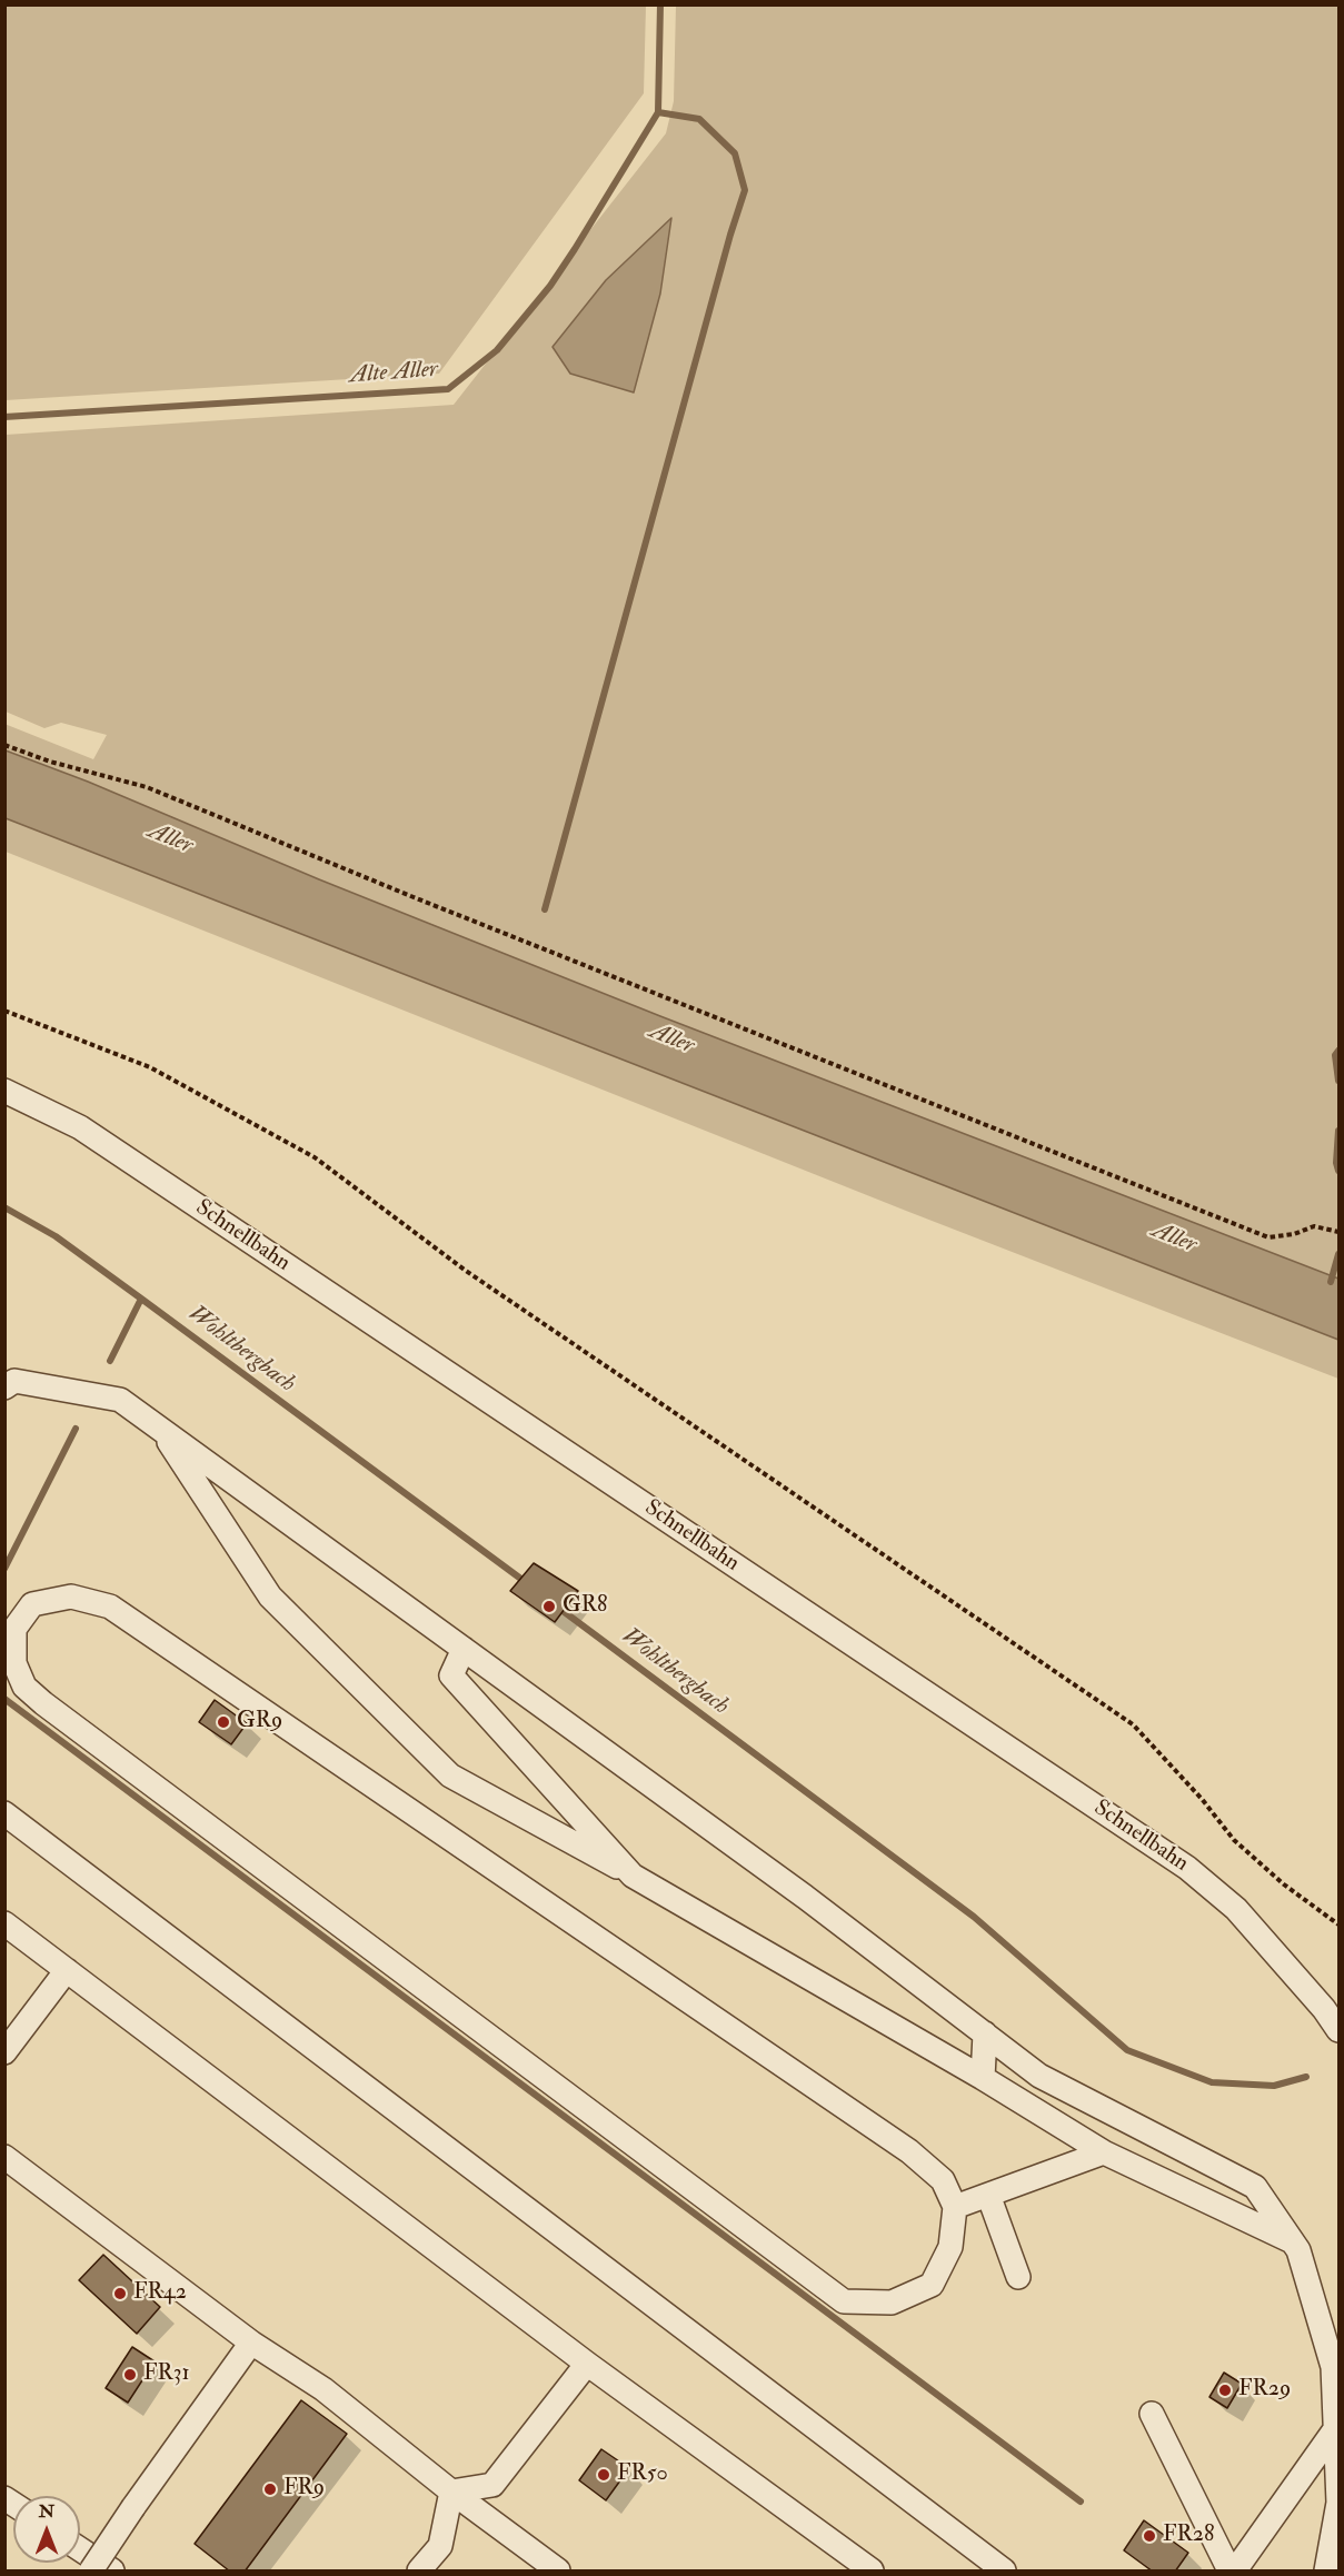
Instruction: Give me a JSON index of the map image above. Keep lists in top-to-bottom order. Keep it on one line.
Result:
{"streets":{"street":["Schnellbahn"]},"water":["Alte Aller","Aller","Wohltbergbach"],"places":["GR8","GR9","FR42","FR31","FR29","FR50","FR9","FR28"],"north":"top"}
